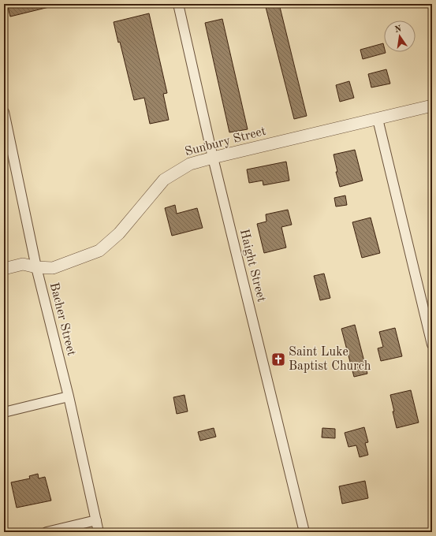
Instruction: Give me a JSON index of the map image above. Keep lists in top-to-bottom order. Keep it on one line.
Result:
{"streets":{"street":["Sunbury Street","Haight Street","Bacher Street"]},"crossings":[["Sunbury Street","Haight Street"],["Sunbury Street","Bacher Street"]],"places":{"church":["Saint Luke Baptist Church"]},"north":"top"}
